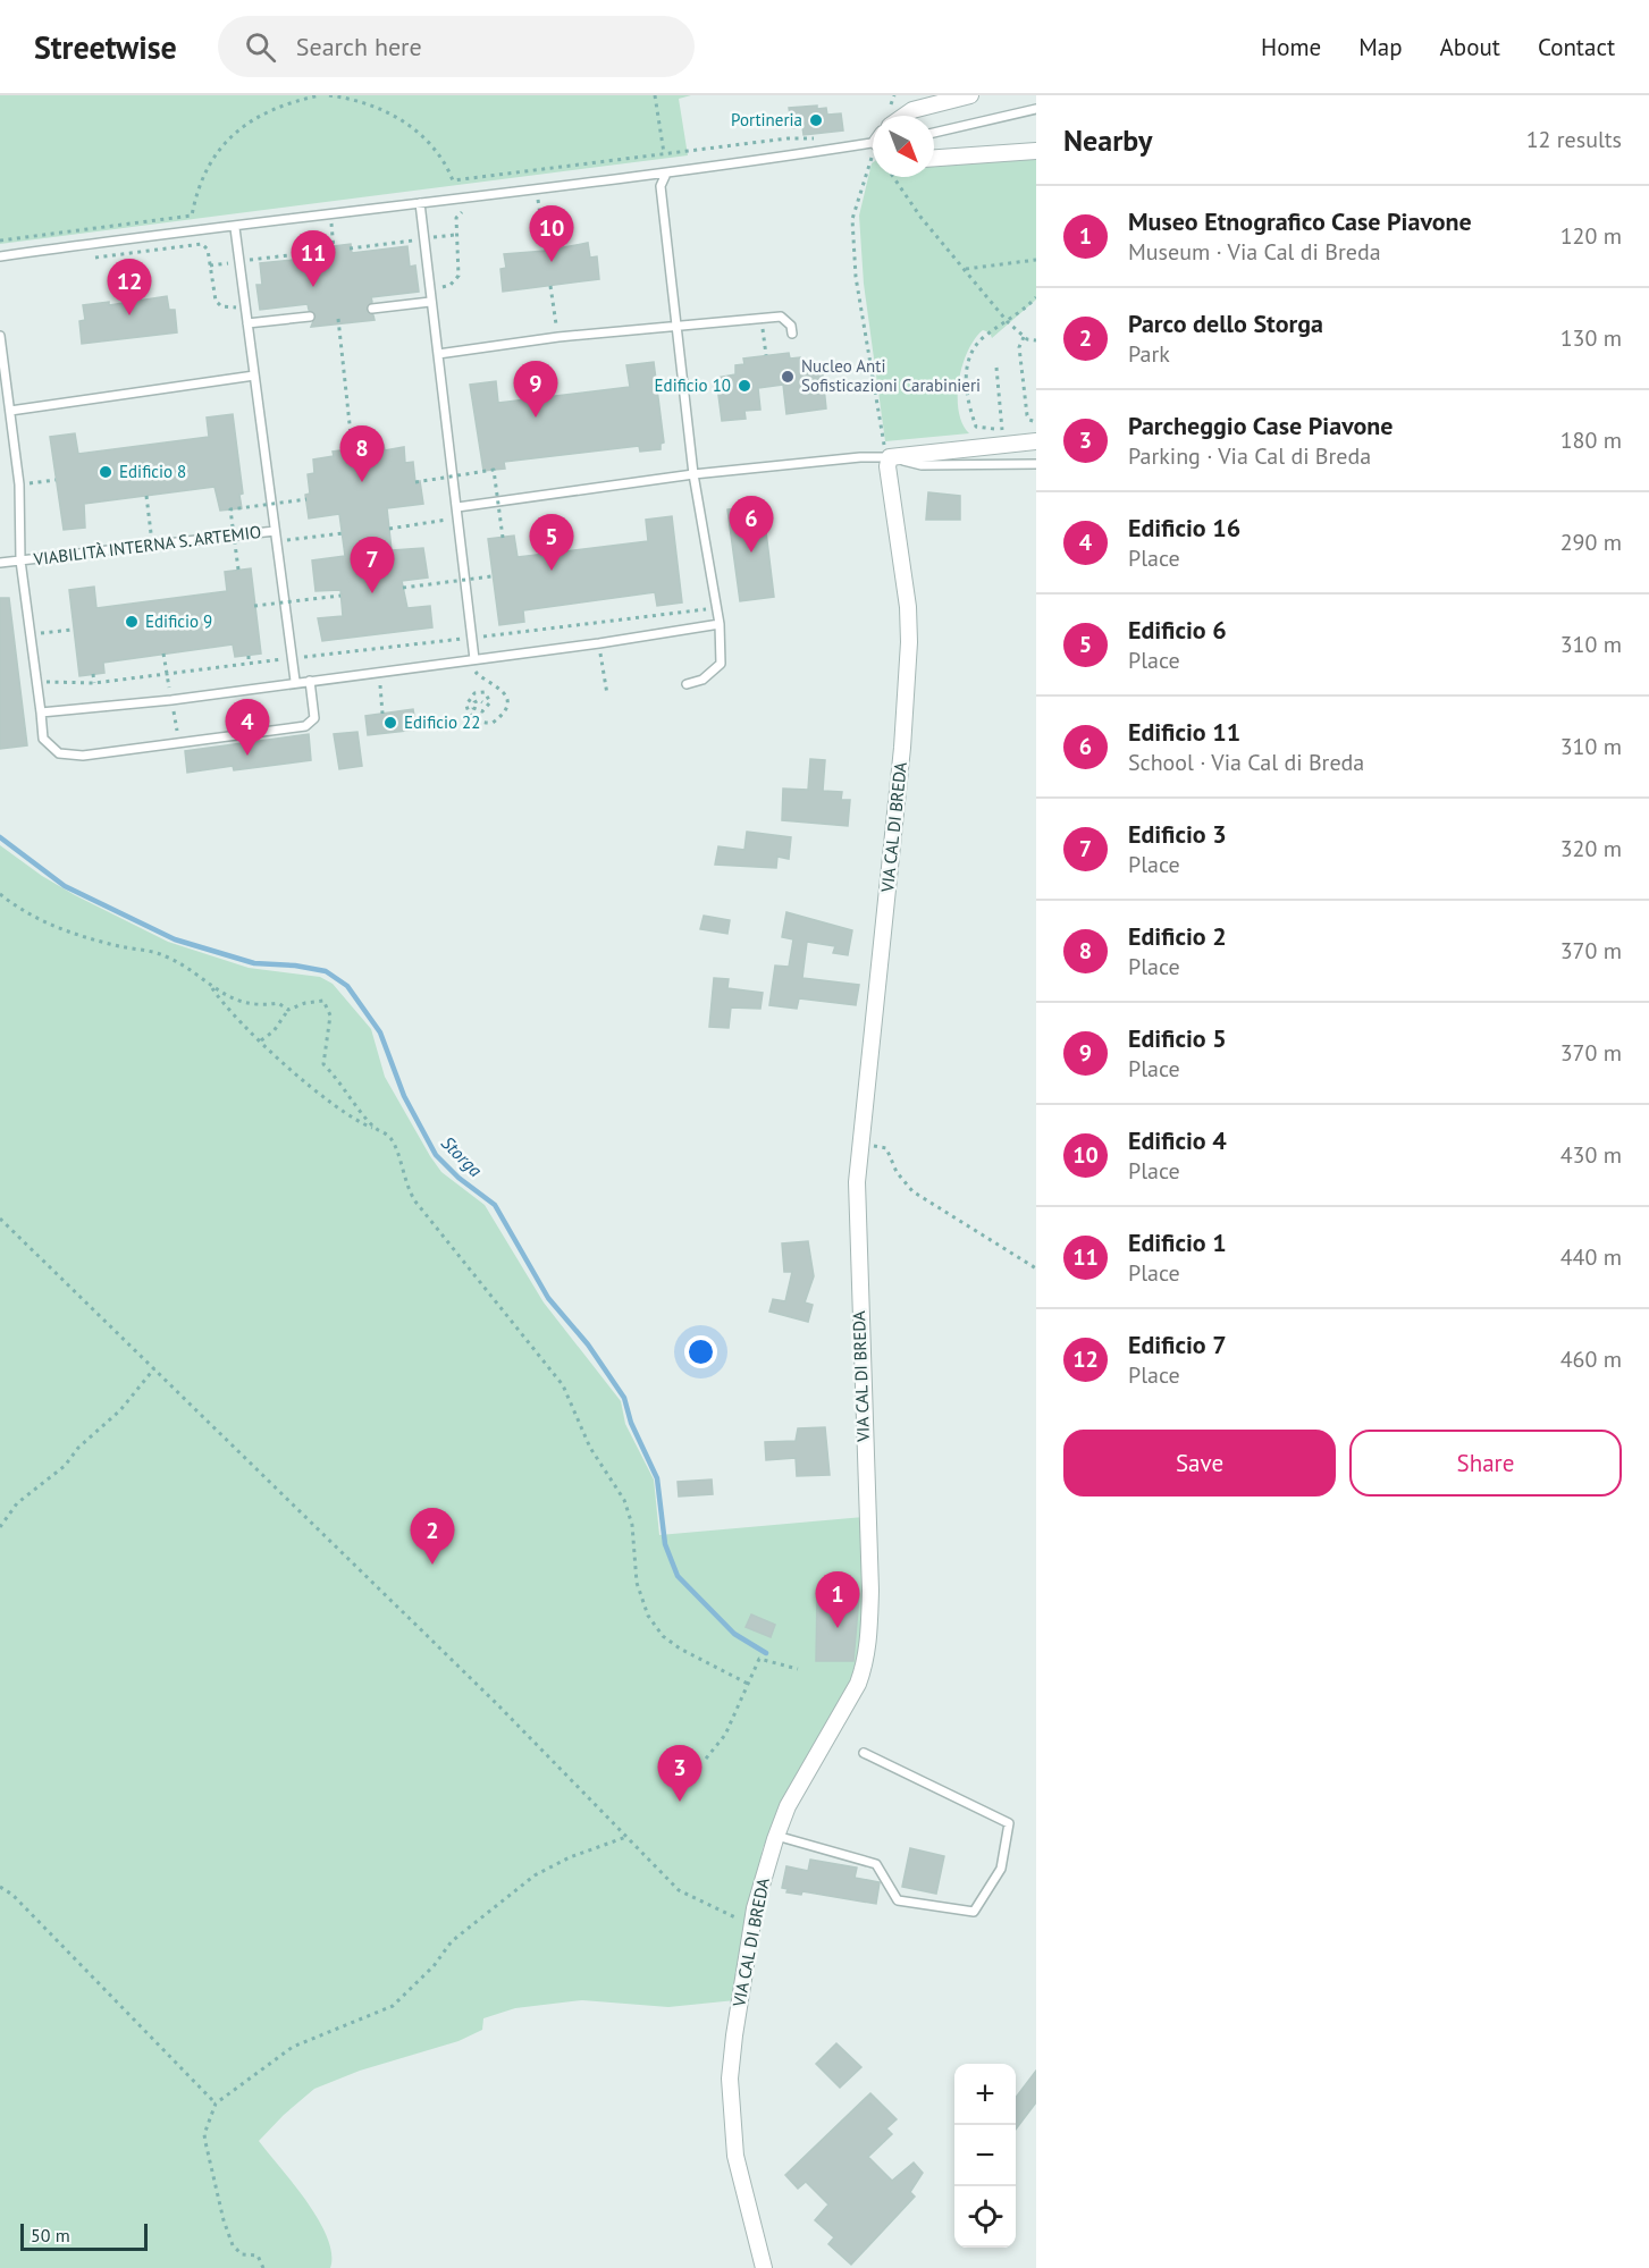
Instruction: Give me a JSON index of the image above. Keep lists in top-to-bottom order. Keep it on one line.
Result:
{"streets":{"street":["VIA CAL DI BREDA"],"lane":["VIABILITÀ INTERNA S. ARTEMIO"]},"water":["Storga"],"places":["Portineria","Nucleo Anti Sofisticazioni Carabinieri","Edificio 10","Edificio 8","Edificio 9","Edificio 22"],"scale_bar":"50 m","north":"bottom right","page":{"header":"Streetwise","search":"Search here","nav":["Home","Map","About","Contact"],"heading":["Nearby","12 results"],"list":[{"mark":"1","name":"Museo Etnografico Case Piavone","note":"Museum · Via Cal di Breda","value":"120 m"},{"mark":"2","name":"Parco dello Storga","note":"Park","value":"130 m"},{"mark":"3","name":"Parcheggio Case Piavone","note":"Parking · Via Cal di Breda","value":"180 m"},{"mark":"4","name":"Edificio 16","note":"Place","value":"290 m"},{"mark":"5","name":"Edificio 6","note":"Place","value":"310 m"},{"mark":"6","name":"Edificio 11","note":"School · Via Cal di Breda","value":"310 m"},{"mark":"7","name":"Edificio 3","note":"Place","value":"320 m"},{"mark":"8","name":"Edificio 2","note":"Place","value":"370 m"},{"mark":"9","name":"Edificio 5","note":"Place","value":"370 m"},{"mark":"10","name":"Edificio 4","note":"Place","value":"430 m"},{"mark":"11","name":"Edificio 1","note":"Place","value":"440 m"},{"mark":"12","name":"Edificio 7","note":"Place","value":"460 m"}],"pins":["10","11","12","9","8","6","5","7","4","2","1","3"],"buttons":["Save","Share"],"map_buttons":["+","−"],"scale":"50 m"}}
